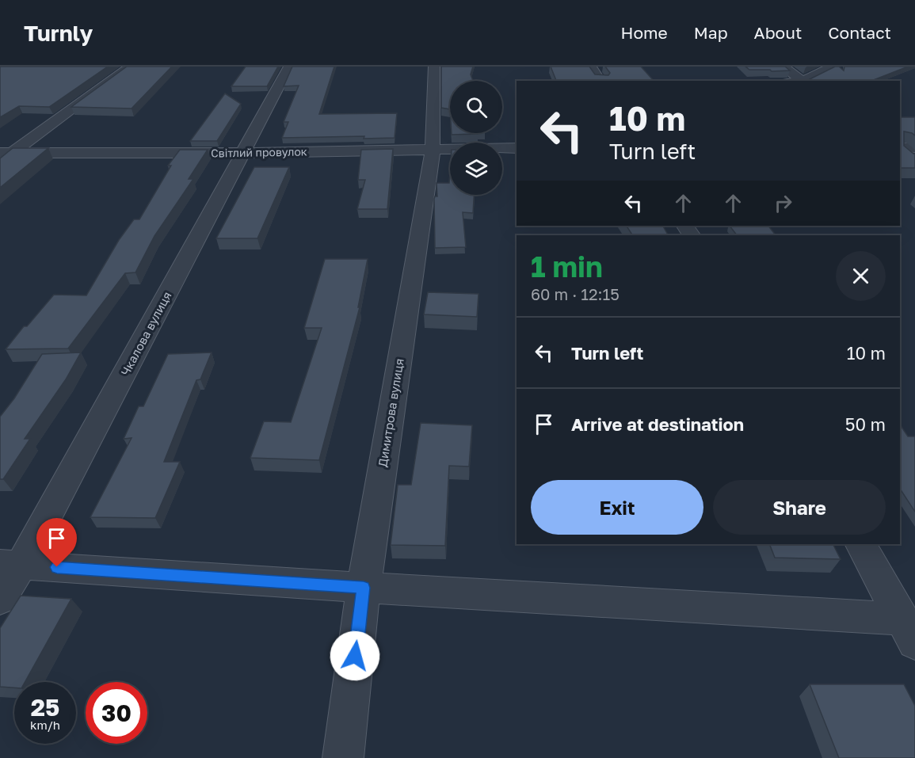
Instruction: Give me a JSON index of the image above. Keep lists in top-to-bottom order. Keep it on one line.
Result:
{"streets":{"street":["Світлий провулок","Чкалова вулиця","Димитрова вулиця"]},"crossings":[["Світлий провулок","Чкалова вулиця"],["Світлий провулок","Димитрова вулиця"]],"page":{"header":"Turnly","nav":["Home","Map","About","Contact"],"turn":["10 m","Turn left"],"heading":["1 min","60 m · 12:15"],"list":[{"name":"Turn left","value":"10 m"},{"name":"Arrive at destination","value":"50 m"}],"buttons":["Exit","Share"],"speed":"25 km/h","limit":"30"}}
